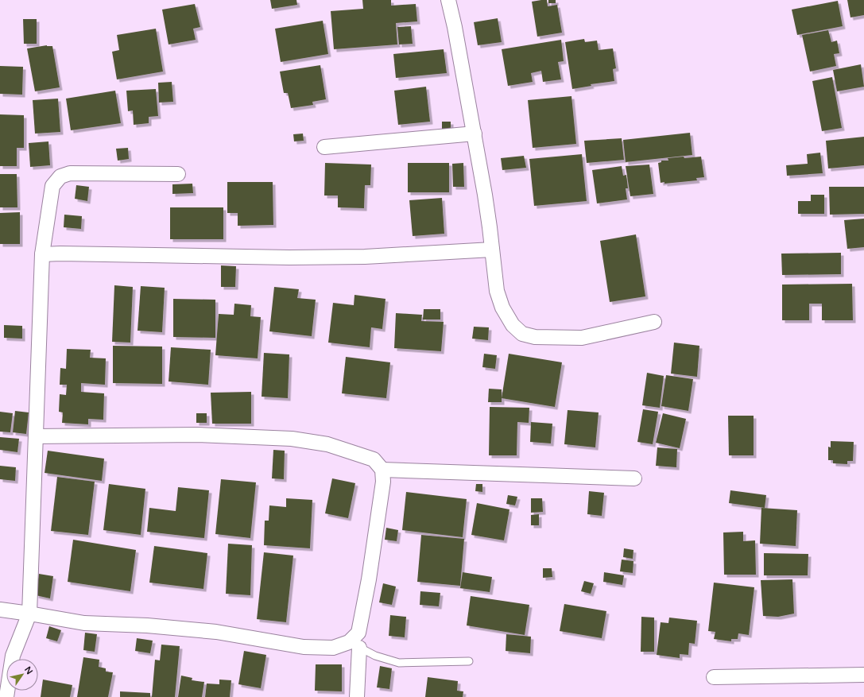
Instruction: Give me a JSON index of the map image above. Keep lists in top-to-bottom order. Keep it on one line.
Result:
{"north":"top right"}
